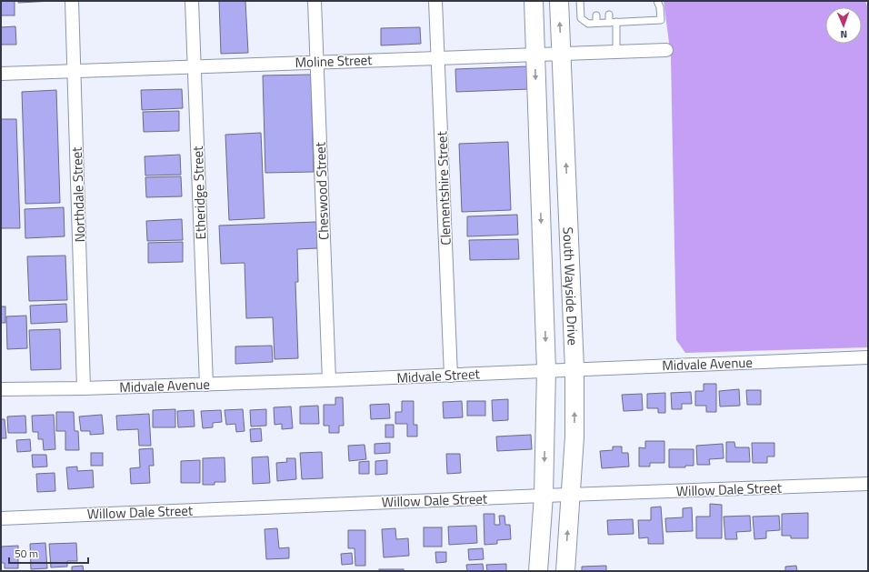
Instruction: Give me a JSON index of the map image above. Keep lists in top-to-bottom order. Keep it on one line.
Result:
{"streets":{"main road":["South Wayside Drive"],"street":["Moline Street","Clementshire Street","Cheswood Street","Etheridge Street","Northdale Street","Midvale Avenue","Midvale Street","Willow Dale Street"]},"crossings":[["Moline Street","Clementshire Street"],["Moline Street","Cheswood Street"],["Moline Street","Etheridge Street"],["Moline Street","Northdale Street"],["Moline Street","South Wayside Drive"],["Clementshire Street","Midvale Street"],["Cheswood Street","Midvale Avenue"],["Cheswood Street","Midvale Street"],["Etheridge Street","Midvale Avenue"],["Northdale Street","Midvale Avenue"],["South Wayside Drive","Midvale Avenue"],["South Wayside Drive","Midvale Street"],["South Wayside Drive","Willow Dale Street"],["Midvale Avenue","Midvale Street"]],"scale_bar":"50 m","north":"bottom"}
